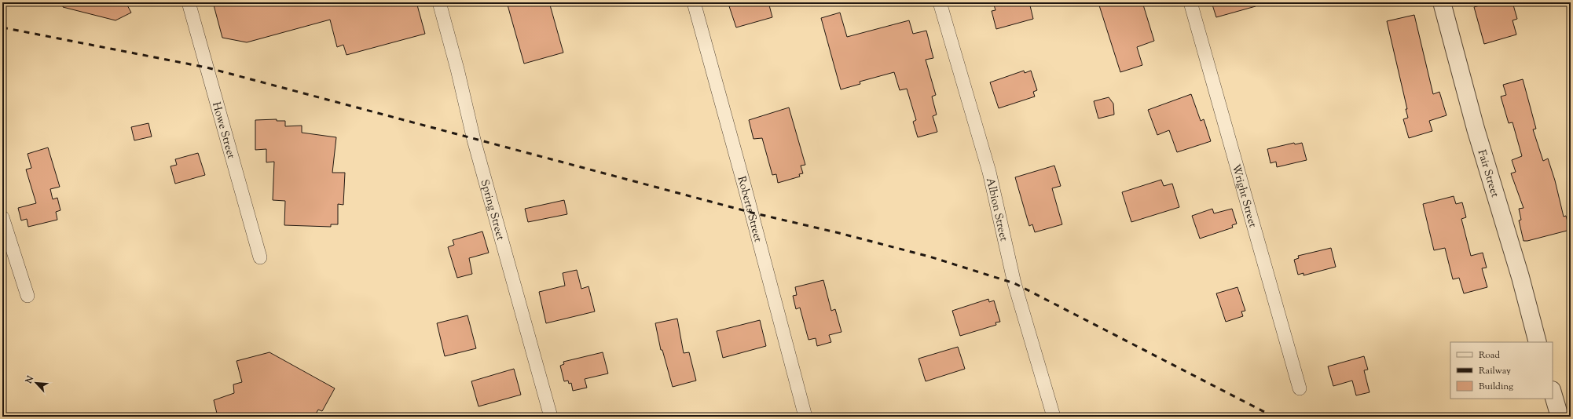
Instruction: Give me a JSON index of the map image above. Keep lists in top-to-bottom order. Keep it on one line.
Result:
{"streets":{"street":["Howe Street","Fair Street","Wright Street","Roberts Street","Albion Street","Spring Street"]},"legend":["Road","Railway","Building"],"north":"top left"}
